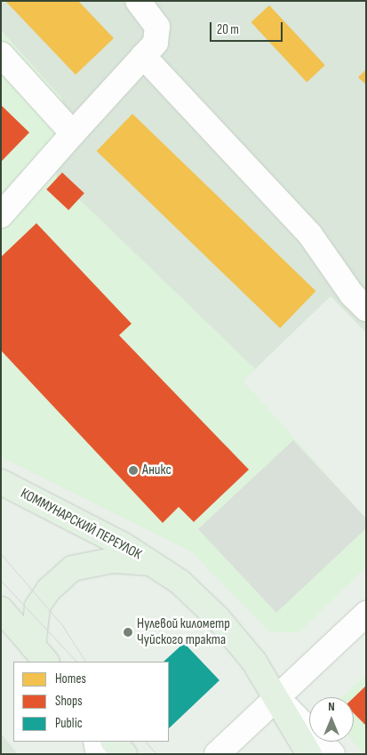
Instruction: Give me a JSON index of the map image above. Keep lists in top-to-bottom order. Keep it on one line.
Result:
{"streets":{"main road":["КОММУНАРСКИЙ ПЕРЕУЛОК"]},"places":["Аникс","Нулевой километр Чуйского тракта"],"legend":["Homes","Shops","Public"],"scale_bar":"20 m","north":"top"}
